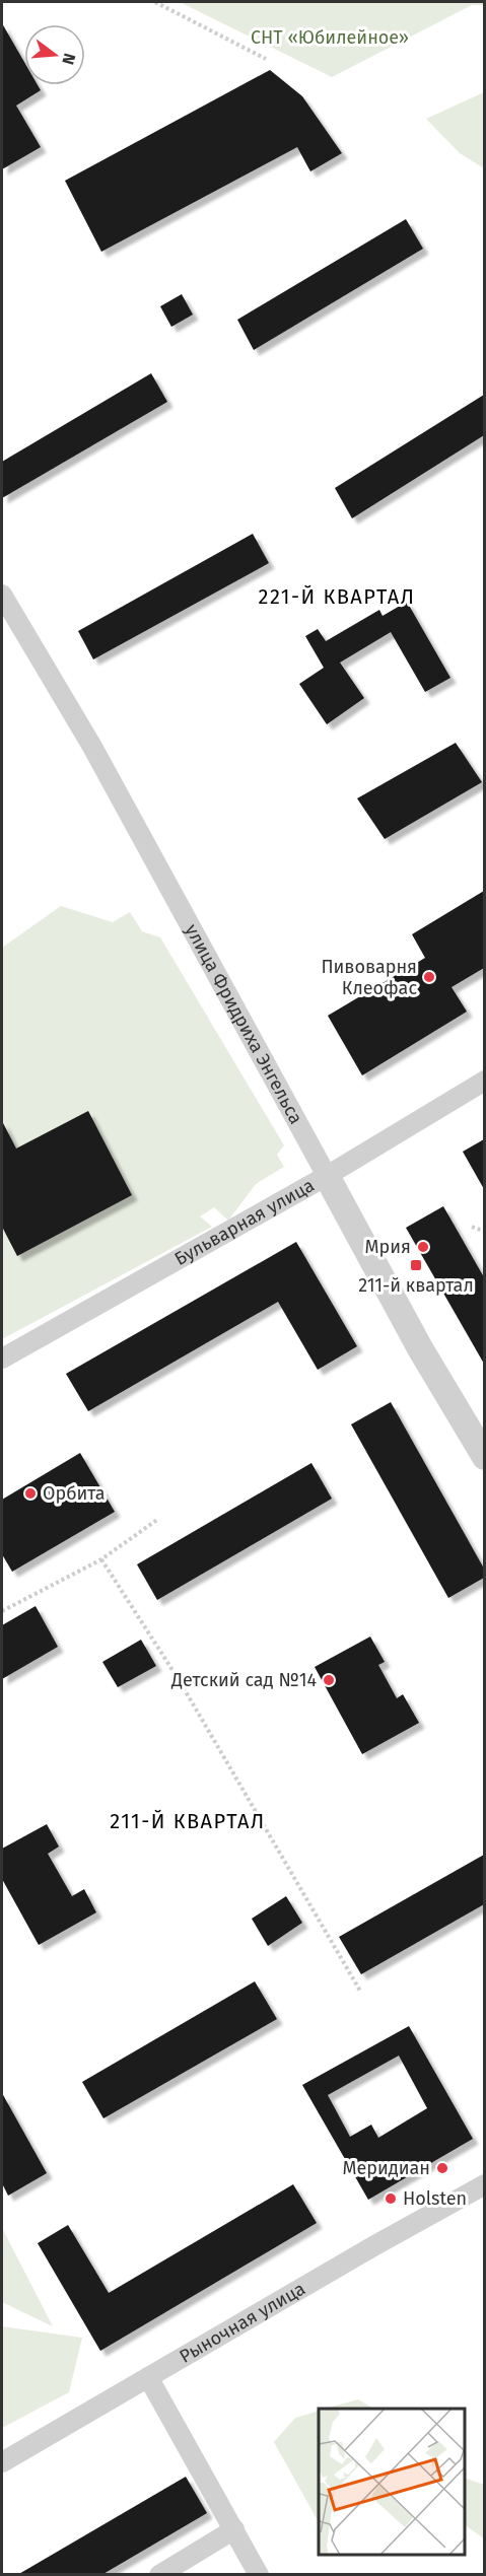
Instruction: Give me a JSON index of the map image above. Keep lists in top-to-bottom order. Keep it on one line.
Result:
{"streets":{"street":["улица Фридриха Энгельса","Бульварная улица","Рыночная улица"]},"crossings":[["улица Фридриха Энгельса","Бульварная улица"]],"districts":["221-Й КВАРТАЛ","211-Й КВАРТАЛ"],"parks":["СНТ «Юбилейное»"],"places":{"other":["Пивоварня Клеофас","Мрия","Орбита","Детский сад №14","Меридиан","Holsten"],"transit":["211-й квартал"]},"north":"right"}
